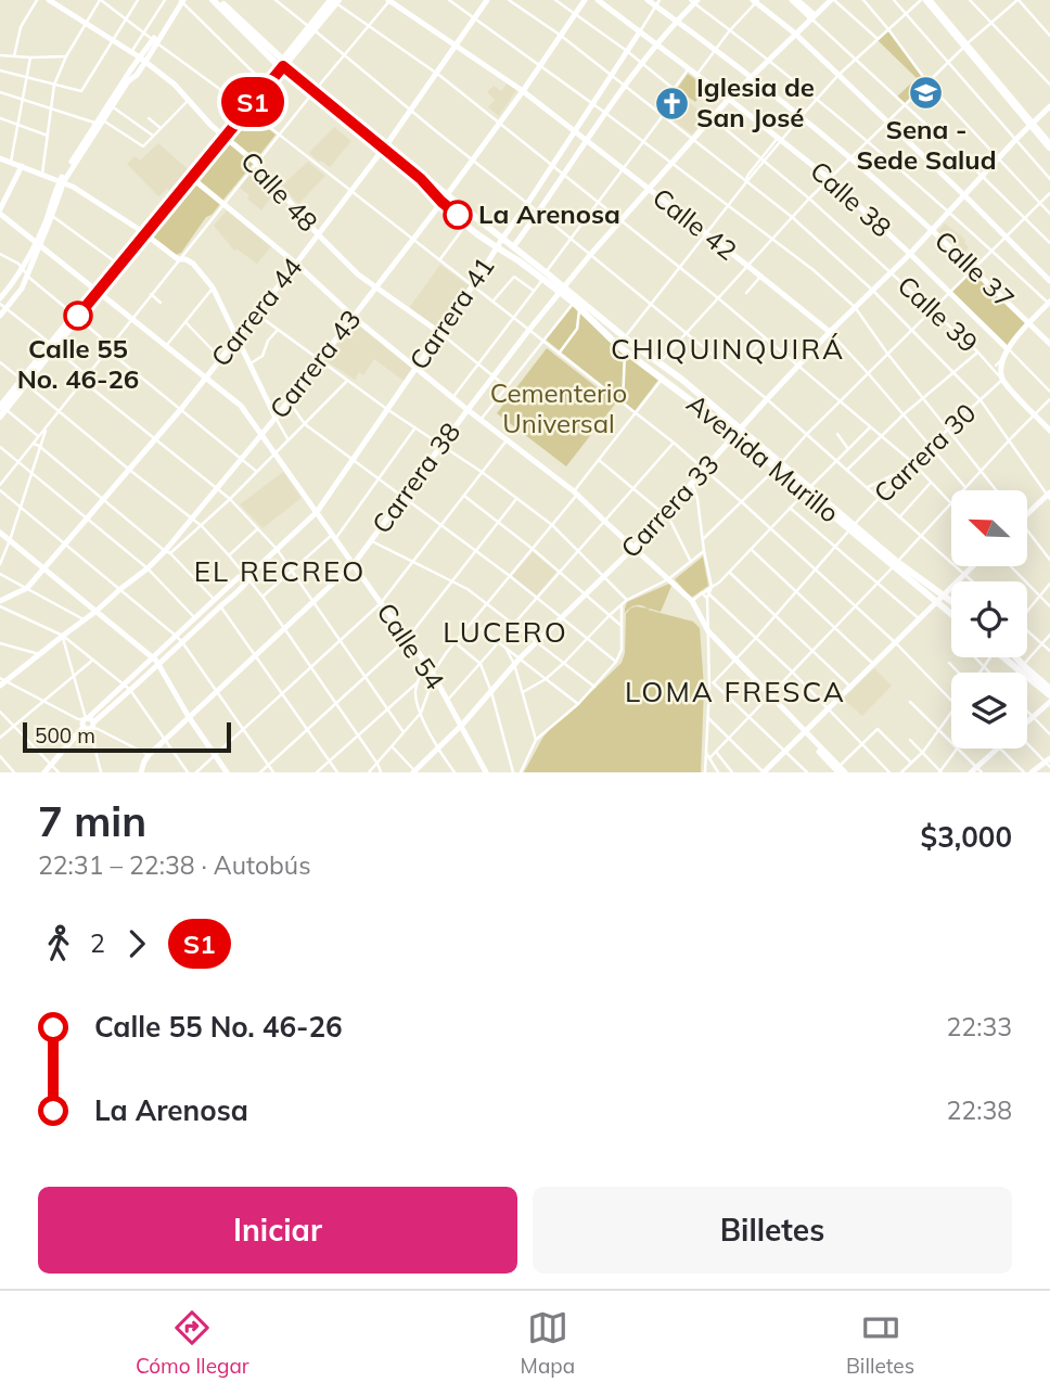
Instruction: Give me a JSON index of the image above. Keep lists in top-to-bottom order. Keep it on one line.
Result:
{"streets":{"main road":["Avenida Murillo"],"street":["Calle 48","Calle 38","Calle 42","Calle 37","Carrera 44","Carrera 41","Calle 39","Carrera 43","Carrera 30","Carrera 38","Carrera 33","Calle 54"]},"crossings":[["Calle 48","Carrera 44"],["Calle 48","Carrera 41"],["Calle 48","Carrera 43"],["Calle 48","Carrera 38"],["Calle 38","Carrera 41"],["Calle 38","Carrera 38"],["Calle 38","Carrera 33"],["Calle 42","Carrera 44"],["Calle 42","Carrera 41"],["Calle 42","Carrera 43"],["Calle 42","Carrera 30"],["Calle 42","Carrera 38"],["Calle 42","Carrera 33"],["Calle 37","Carrera 41"],["Calle 37","Carrera 38"],["Calle 37","Carrera 33"],["Carrera 44","Avenida Murillo"],["Carrera 44","Calle 54"],["Carrera 41","Avenida Murillo"],["Carrera 41","Calle 54"],["Calle 39","Carrera 30"],["Calle 39","Carrera 38"],["Calle 39","Carrera 33"],["Carrera 43","Avenida Murillo"],["Carrera 43","Calle 54"],["Carrera 30","Avenida Murillo"],["Avenida Murillo","Carrera 38"],["Avenida Murillo","Carrera 33"],["Carrera 38","Calle 54"],["Carrera 33","Calle 54"]],"districts":["CHIQUINQUIRÁ","EL RECREO","LUCERO","LOMA FRESCA"],"parks":["Cementerio Universal"],"places":{"school or university":["Sena - Sede Salud"],"church":["Iglesia de San José"],"other":["La Arenosa","Calle 55 No. 46-26"]},"lines":["bus line S1"],"scale_bar":"500 m","north":"top left","page":{"on_map":"S1","scale":"500 m","heading":["7 min","22:31 – 22:38 · Autobús","$3,000"],"legs":["2","S1"],"list":[{"name":"Calle 55 No. 46-26","value":"22:33"},{"name":"La Arenosa","value":"22:38"}],"buttons":["Iniciar","Billetes"],"tabs":["Cómo llegar","Mapa","Billetes"]}}
